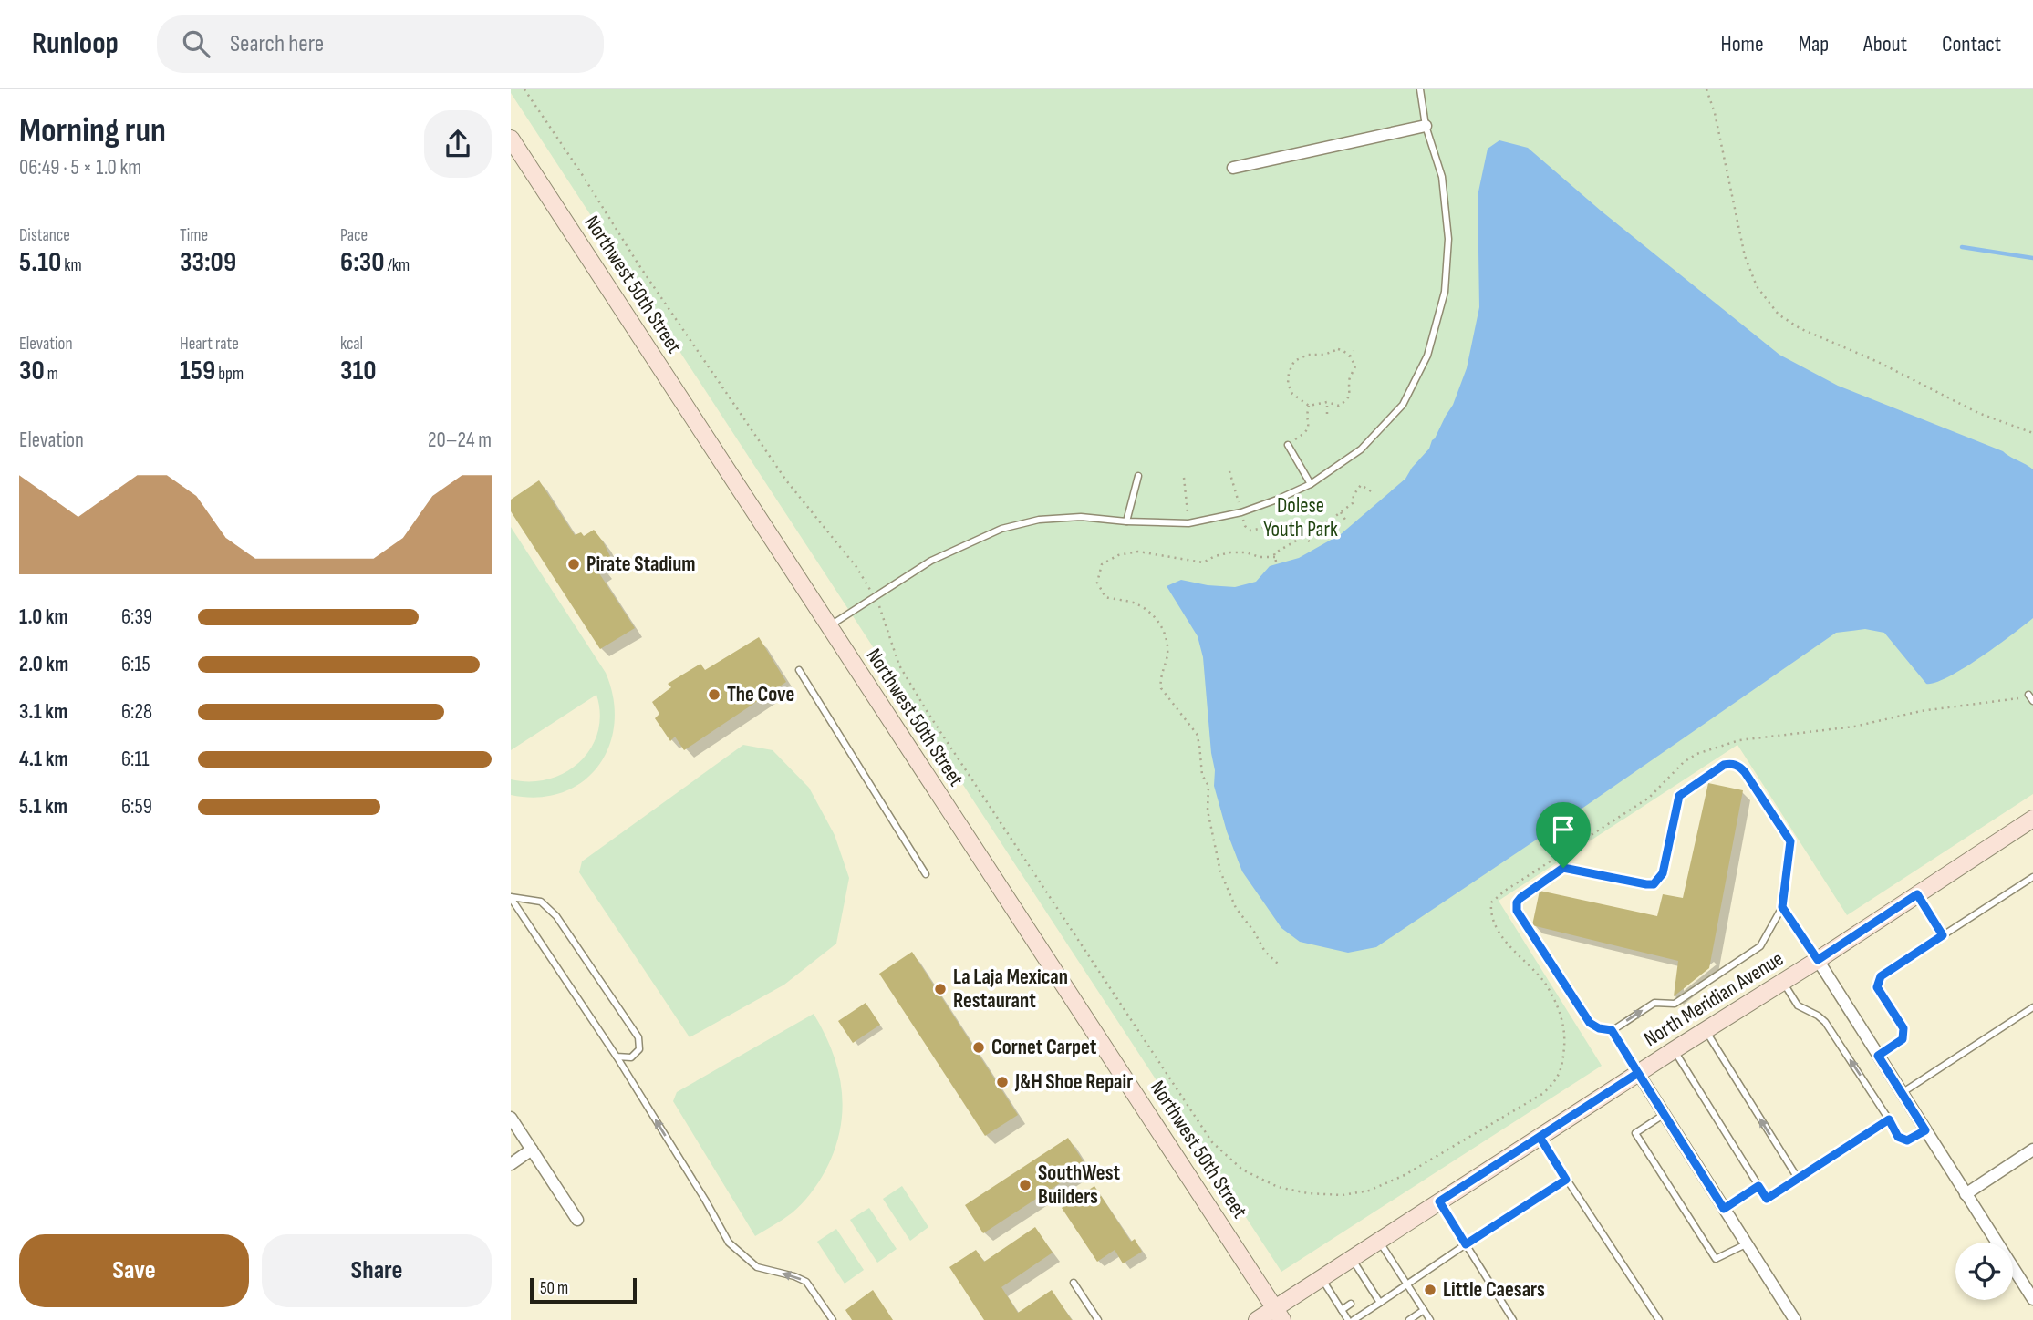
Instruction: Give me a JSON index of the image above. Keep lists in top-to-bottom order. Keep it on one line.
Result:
{"streets":{"main road":["Northwest 50th Street","North Meridian Avenue"]},"crossings":[["Northwest 50th Street","North Meridian Avenue"]],"parks":["Dolese Youth Park"],"places":["Pirate Stadium","The Cove","La Laja Mexican Restaurant","Cornet Carpet","J&H Shoe Repair","SouthWest Builders","Little Caesars"],"scale_bar":"50 m","page":{"header":"Runloop","search":"Search here","nav":["Home","Map","About","Contact"],"heading":["Morning run","06:49 · 5 × 1.0 km"],"stats":[["Distance","5.10 km"],["Time","33:09"],["Pace","6:30 /km"],["Elevation","30 m"],["Heart rate","159 bpm"],["kcal","310"]],"chart":["Elevation","20–24 m"],"list":[{"name":"1.0 km","note":"6:39"},{"name":"2.0 km","note":"6:15"},{"name":"3.1 km","note":"6:28"},{"name":"4.1 km","note":"6:11"},{"name":"5.1 km","note":"6:59"}],"buttons":["Save","Share"],"scale":"50 m"}}
